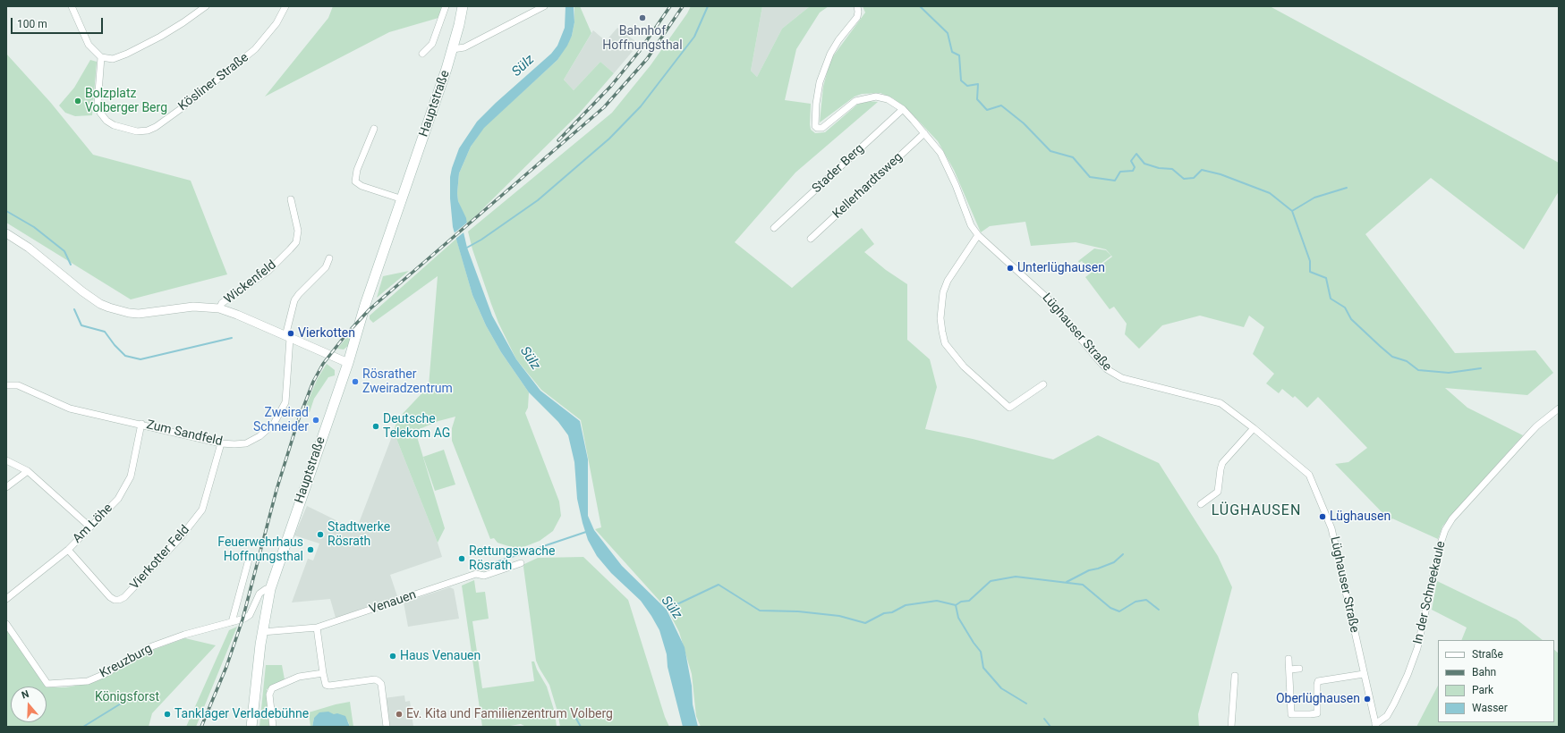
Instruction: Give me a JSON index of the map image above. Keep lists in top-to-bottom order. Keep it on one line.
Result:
{"streets":{"main road":["Hauptstraße"],"street":["Kösliner Straße","Stader Berg","Kellerhardtsweg","Wickenfeld","Lüghauser Straße","Zum Sandfeld","Am Löhe","Vierkotter Feld","In der Schneekaule","Venauen","Kreuzburg"]},"crossings":[["Hauptstraße","Venauen"],["Hauptstraße","Kreuzburg"],["Stader Berg","Lüghauser Straße"],["Kellerhardtsweg","Lüghauser Straße"],["Lüghauser Straße","In der Schneekaule"],["Zum Sandfeld","Am Löhe"],["Zum Sandfeld","Vierkotter Feld"],["Am Löhe","Vierkotter Feld"]],"districts":["LÜGHAUSEN"],"water":["Sülz"],"parks":["Königsforst"],"places":["Bahnhof Hoffnungsthal","Bolzplatz Volberger Berg","Unterlüghausen","Vierkotten","Rösrather Zweiradzentrum","Zweirad Schneider","Deutsche Telekom AG","Lüghausen","Stadtwerke Rösrath","Feuerwehrhaus Hoffnungsthal","Rettungswache Rösrath","Haus Venauen","Oberlüghausen","Tanklager Verladebühne","Ev. Kita und Familienzentrum Volberg"],"legend":["Straße","Bahn","Park","Wasser"],"scale_bar":"100 m","north":"top"}
